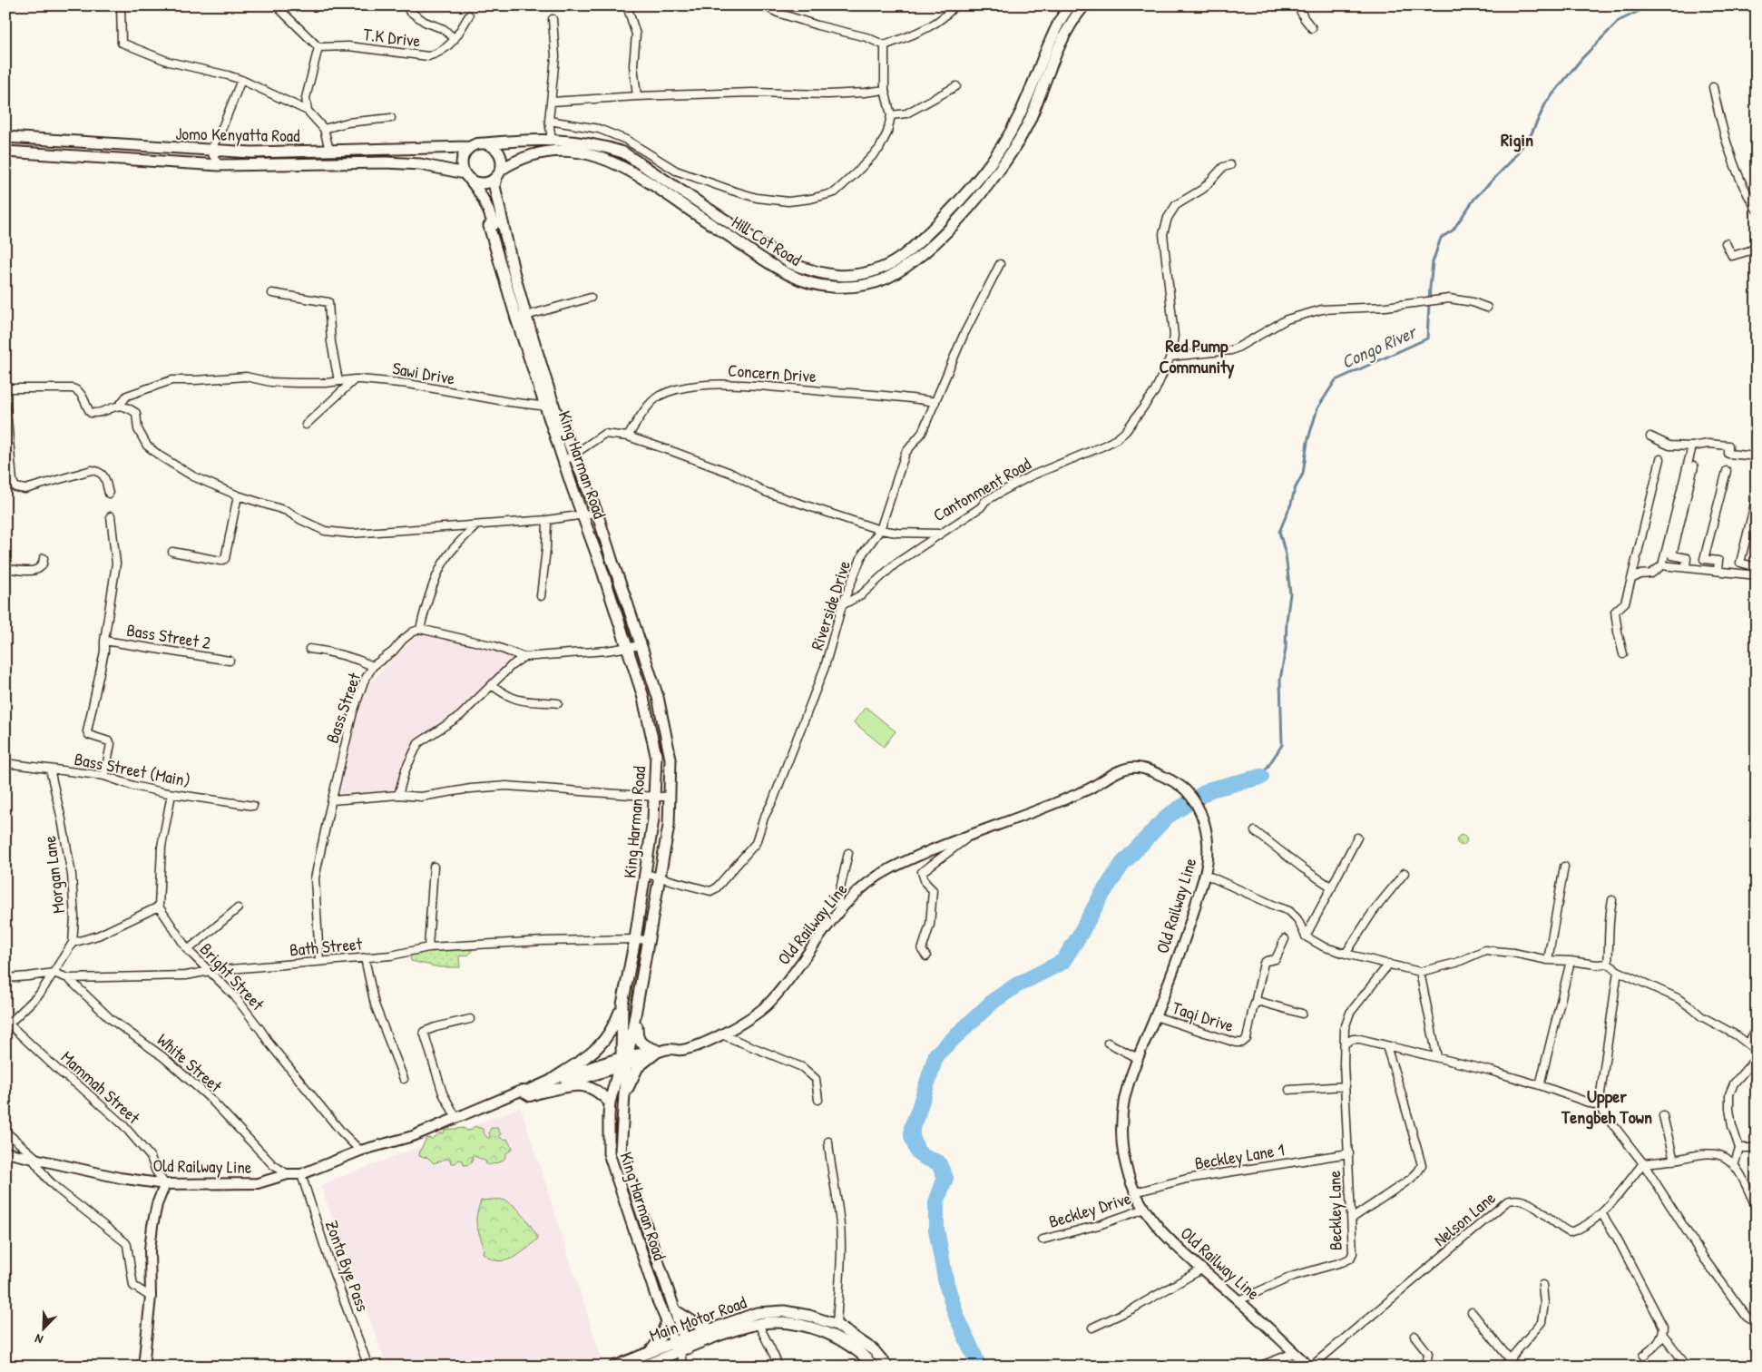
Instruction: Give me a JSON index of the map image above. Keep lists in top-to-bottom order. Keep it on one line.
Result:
{"streets":{"main road":["Jomo Kenyatta Road","Hill Cot Road","King Harman Road","Main Motor Road"],"street":["T.K Drive","Sawi Drive","Concern Drive","Cantonment Road","Riverside Drive","Bass Street 2","Bass Street","Bass Street (Main)","Morgan Lane","Old Railway Line","Bath Street","Bright Street","Taqi Drive","White Street","Mammah Street","Beckley Lane 1","Beckley Drive","Beckley Lane","Nelson Lane","Zonta Bye Pass"]},"crossings":[["Jomo Kenyatta Road","Hill Cot Road"],["Jomo Kenyatta Road","King Harman Road"],["Hill Cot Road","King Harman Road"],["Sawi Drive","King Harman Road"],["Concern Drive","Cantonment Road"],["Concern Drive","Riverside Drive"],["King Harman Road","Cantonment Road"],["King Harman Road","Riverside Drive"],["King Harman Road","Old Railway Line"],["King Harman Road","Bath Street"],["King Harman Road","Main Motor Road"],["Cantonment Road","Riverside Drive"],["Bass Street","Bath Street"],["Bass Street (Main)","Morgan Lane"],["Morgan Lane","Bath Street"],["Morgan Lane","Mammah Street"],["Old Railway Line","Bright Street"],["Old Railway Line","Taqi Drive"],["Old Railway Line","White Street"],["Old Railway Line","Mammah Street"],["Old Railway Line","Beckley Lane 1"],["Old Railway Line","Beckley Drive"],["Old Railway Line","Beckley Lane"],["Old Railway Line","Nelson Lane"],["Old Railway Line","Zonta Bye Pass"],["Bath Street","Bright Street"],["Bath Street","White Street"],["Beckley Lane 1","Beckley Lane"]],"districts":["Rigin","Red Pump Community","Upper Tengbeh Town"],"water":["Congo River"],"north":"bottom left"}
